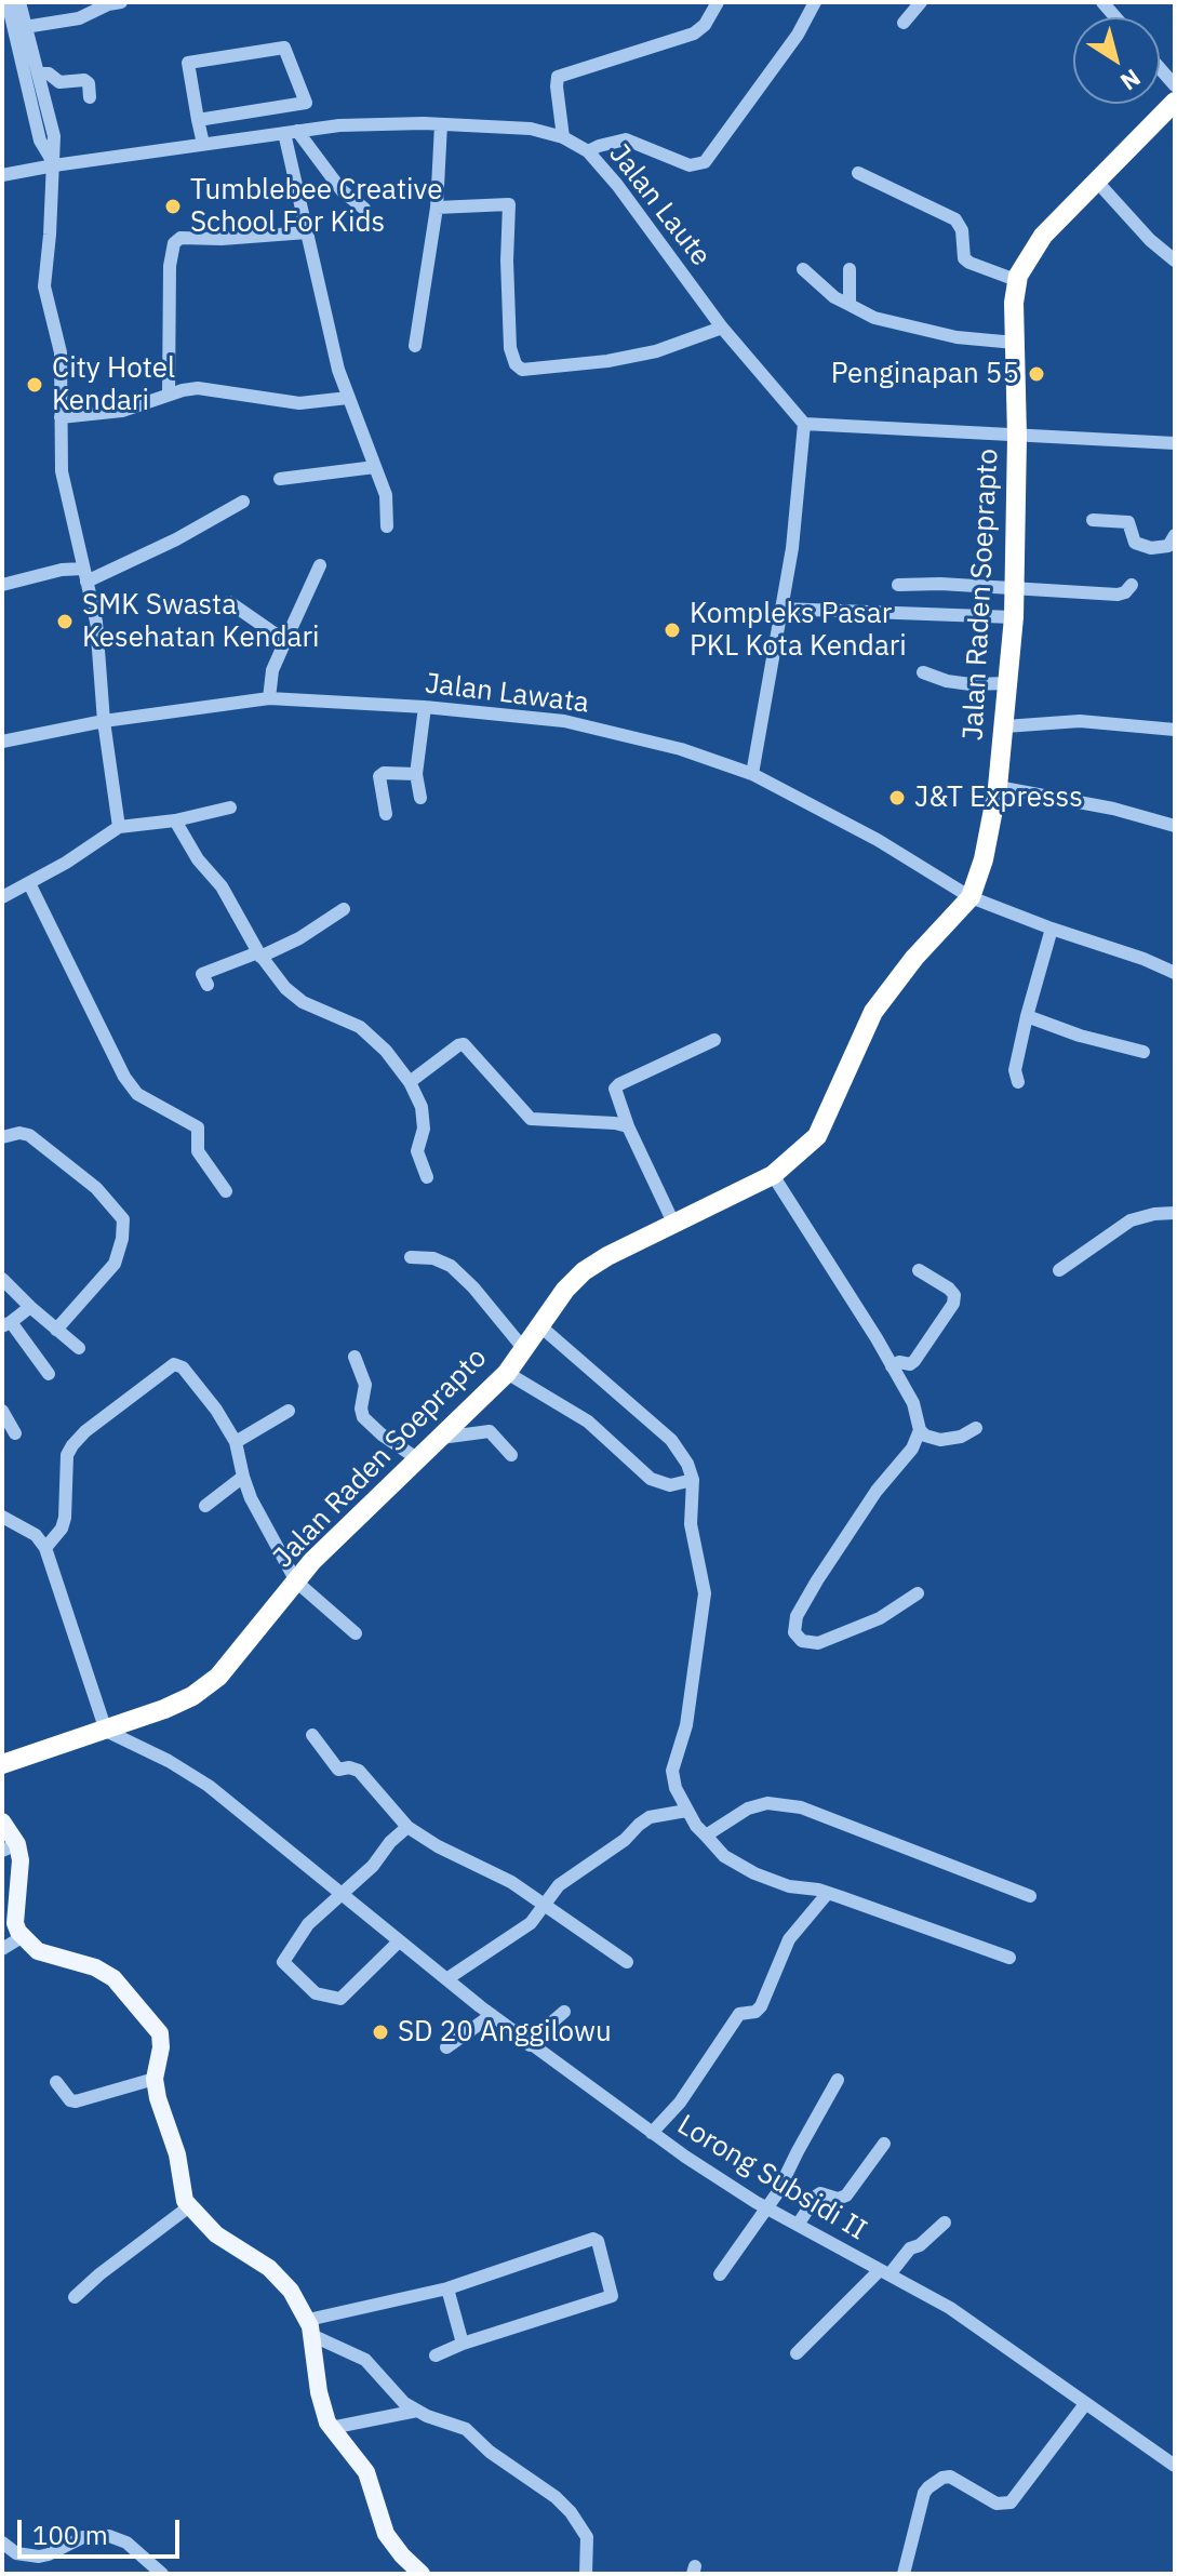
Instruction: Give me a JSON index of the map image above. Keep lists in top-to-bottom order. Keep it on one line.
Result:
{"streets":{"highway":["Jalan Raden Soeprapto"],"street":["Jalan Laute","Jalan Lawata","Lorong Subsidi II"]},"crossings":[["Jalan Raden Soeprapto","Jalan Lawata"],["Jalan Raden Soeprapto","Lorong Subsidi II"]],"places":["Tumblebee Creative School For Kids","Penginapan 55","City Hotel Kendari","SMK Swasta Kesehatan Kendari","Kompleks Pasar PKL Kota Kendari","J&T Expresss","SD 20 Anggilowu"],"scale_bar":"100 m","north":"bottom right"}
